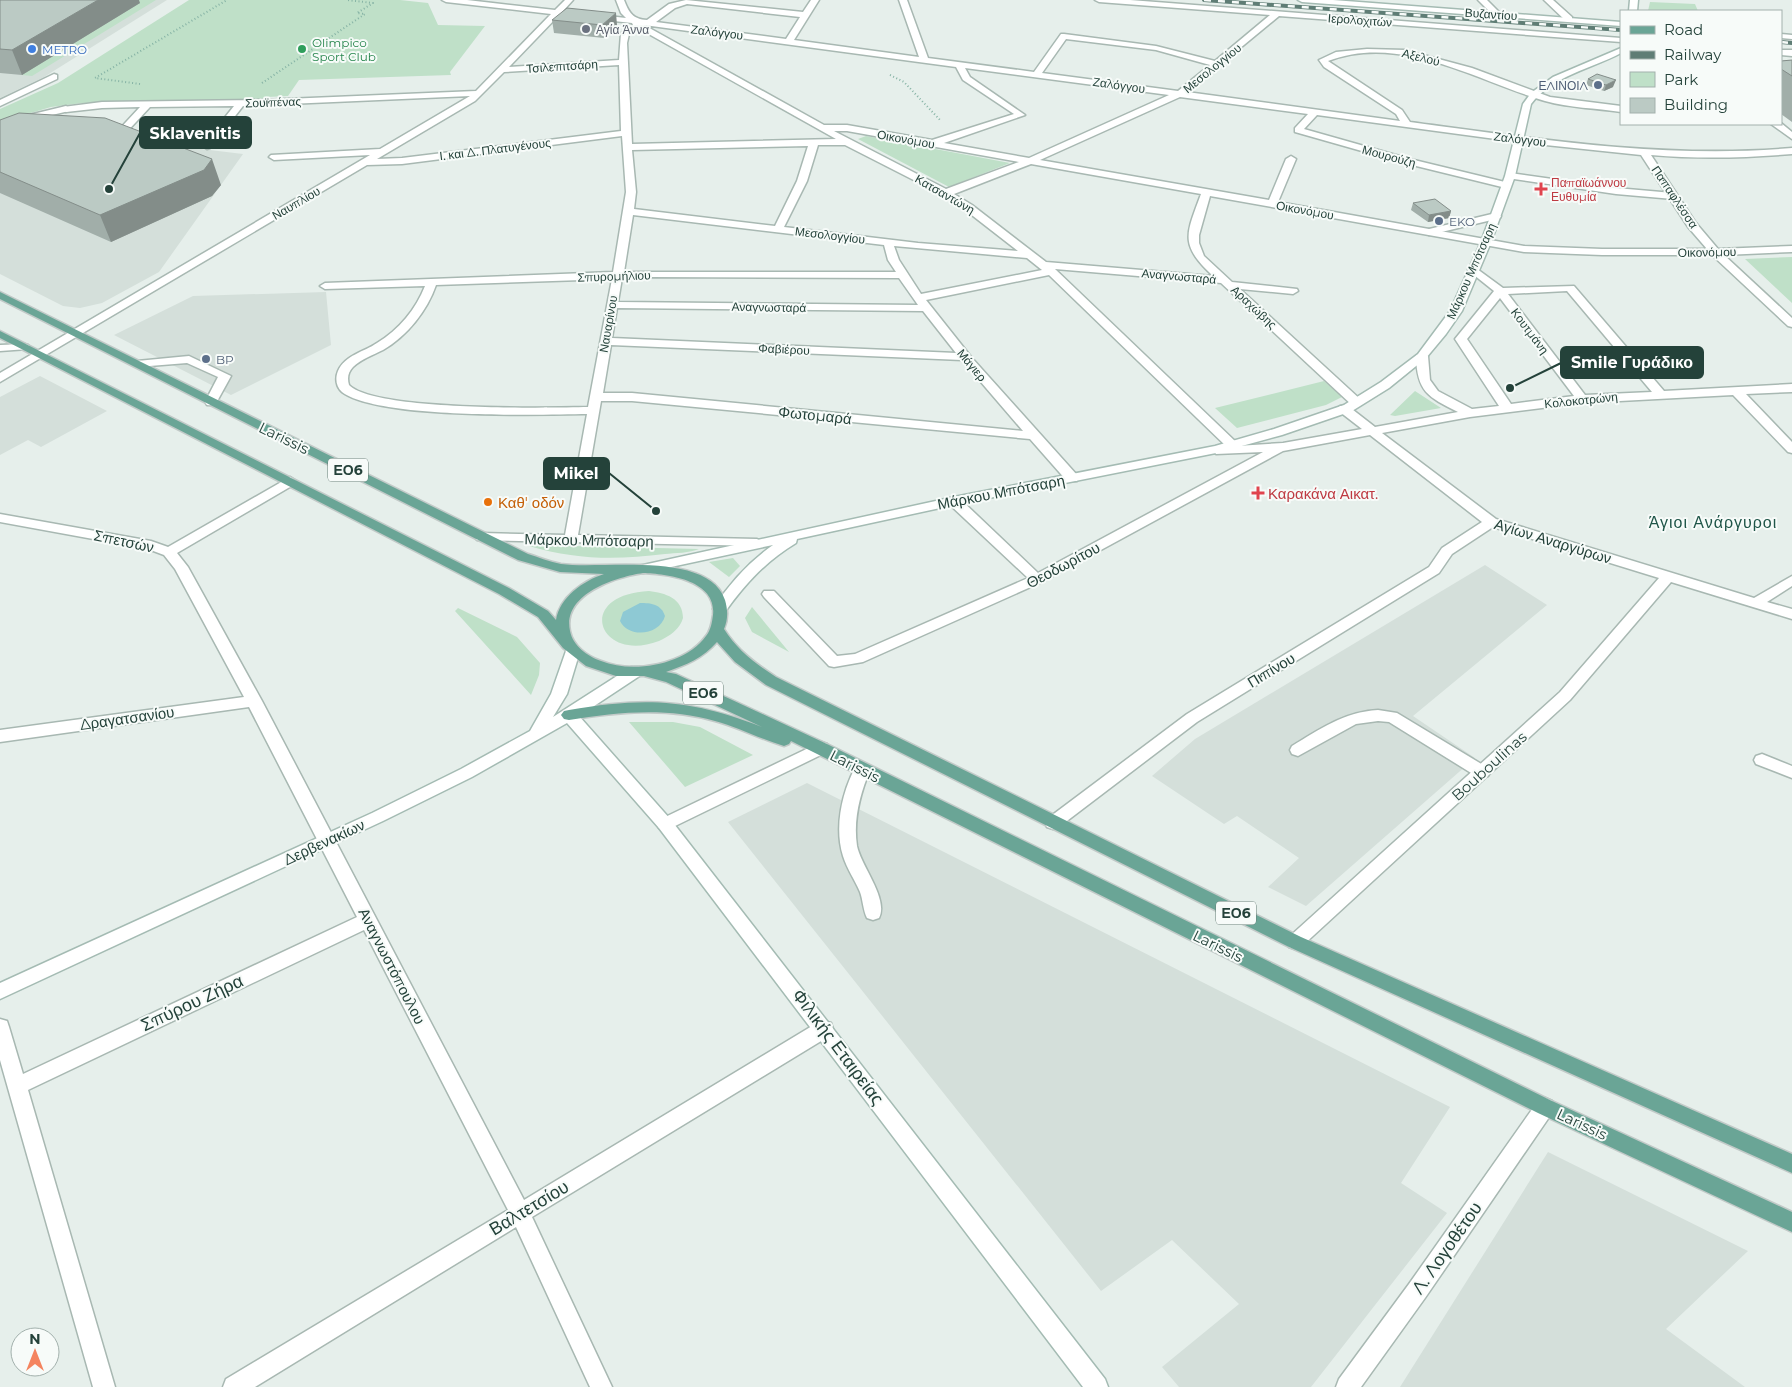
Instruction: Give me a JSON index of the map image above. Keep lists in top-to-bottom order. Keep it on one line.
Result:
{"streets":{"main road":["Larissis","ΕΟ6"],"street":["Βυζαντίου","Ιερολοχιτών","Ζαλόγγου","Αξελού","Τσιλεπιτσάρη","Μεσολογγίου","Σουϊπένας","Οικονόμου","Ι. και Δ. Πλατυγένους","Μουρούζη","Κατσαντώνη","Παπαφλέσσα","Ναυπλίου","Μάρκου Μπότσαρη","Σπυρομήλιου","Αναγνωσταρά","Αραχώβης","Ναυαρίνου","Κουτμάνη","Φαβιέρου","Μάγιερ","Κολοκοτρώνη","Φωτομαρά","Σπετσών","Αγίων Αναργύρων","Θεοδωρίτου","Πιπίνου","Δραγατσανίου","Bouboulinas","Δερβενακίων","Αναγνωστόπουλου","Σπύρου Ζήρα","Φιλικής Εταιρείας","Βαλτετσίου","Λ. Λογοθέτου"]},"crossings":[["Ιερολοχιτών","Μεσολογγίου"],["Ζαλόγγου","Αξελού"],["Ζαλόγγου","Μεσολογγίου"],["Ζαλόγγου","Μουρούζη"],["Ζαλόγγου","Κατσαντώνη"],["Ζαλόγγου","Παπαφλέσσα"],["Ζαλόγγου","Ναυπλίου"],["Ζαλόγγου","Μάρκου Μπότσαρη"],["Ζαλόγγου","Ναυαρίνου"],["Αξελού","Μάρκου Μπότσαρη"],["Τσιλεπιτσάρη","Ναυπλίου"],["Τσιλεπιτσάρη","Ναυαρίνου"],["Μεσολογγίου","Οικονόμου"],["Μεσολογγίου","Κατσαντώνη"],["Μεσολογγίου","Ναυαρίνου"],["Μεσολογγίου","Μάγιερ"],["Σουϊπένας","Ναυπλίου"],["Οικονόμου","Κατσαντώνη"],["Οικονόμου","Παπαφλέσσα"],["Οικονόμου","Μάρκου Μπότσαρη"],["Οικονόμου","Αραχώβης"],["Ι. και Δ. Πλατυγένους","Ναυπλίου"],["Ι. και Δ. Πλατυγένους","Ναυαρίνου"],["Μουρούζη","Μάρκου Μπότσαρη"],["Κατσαντώνη","Μάρκου Μπότσαρη"],["Κατσαντώνη","Αναγνωσταρά"],["Κατσαντώνη","Ναυαρίνου"],["Ναυπλίου","Larissis"],["Ναυπλίου","ΕΟ6"],["Μάρκου Μπότσαρη","Αραχώβης"],["Μάρκου Μπότσαρη","Ναυαρίνου"],["Μάρκου Μπότσαρη","Κουτμάνη"],["Μάρκου Μπότσαρη","Μάγιερ"],["Μάρκου Μπότσαρη","Κολοκοτρώνη"],["Μάρκου Μπότσαρη","Larissis"],["Μάρκου Μπότσαρη","Αγίων Αναργύρων"],["Μάρκου Μπότσαρη","Θεοδωρίτου"],["Σπυρομήλιου","Ναυαρίνου"],["Σπυρομήλιου","Μάγιερ"],["Αναγνωσταρά","Αραχώβης"],["Αναγνωσταρά","Ναυαρίνου"],["Αναγνωσταρά","Μάγιερ"],["Ναυαρίνου","Φαβιέρου"],["Ναυαρίνου","Φωτομαρά"],["Κουτμάνη","Κολοκοτρώνη"],["Φαβιέρου","Μάγιερ"],["Μάγιερ","Φωτομαρά"],["Κολοκοτρώνη","Αγίων Αναργύρων"],["Larissis","ΕΟ6"],["Larissis","Δερβενακίων"],["Larissis","Λ. Λογοθέτου"],["ΕΟ6","Σπετσών"],["ΕΟ6","Πιπίνου"],["ΕΟ6","Bouboulinas"],["ΕΟ6","Δερβενακίων"],["Σπετσών","Αναγνωστόπουλου"],["Αγίων Αναργύρων","Πιπίνου"],["Αγίων Αναργύρων","Bouboulinas"],["Δραγατσανίου","Αναγνωστόπουλου"],["Δερβενακίων","Αναγνωστόπουλου"],["Δερβενακίων","Φιλικής Εταιρείας"],["Αναγνωστόπουλου","Σπύρου Ζήρα"],["Αναγνωστόπουλου","Βαλτετσίου"],["Φιλικής Εταιρείας","Βαλτετσίου"]],"districts":["Άγιοι Ανάργυροι"],"places":{"other":["Αγία Άννα","METRO","Olimpico Sport Club","ΕΛΙΝΟΙΛ","Sklavenitis","EKO","BP","Smile Γυράδικο","Καθ' οδόν","Mikel"],"health":["Παπαϊωάννου Ευθυμία","Καρακάνα Αικατ."]},"legend":["Road","Railway","Park","Building"],"north":"top"}
